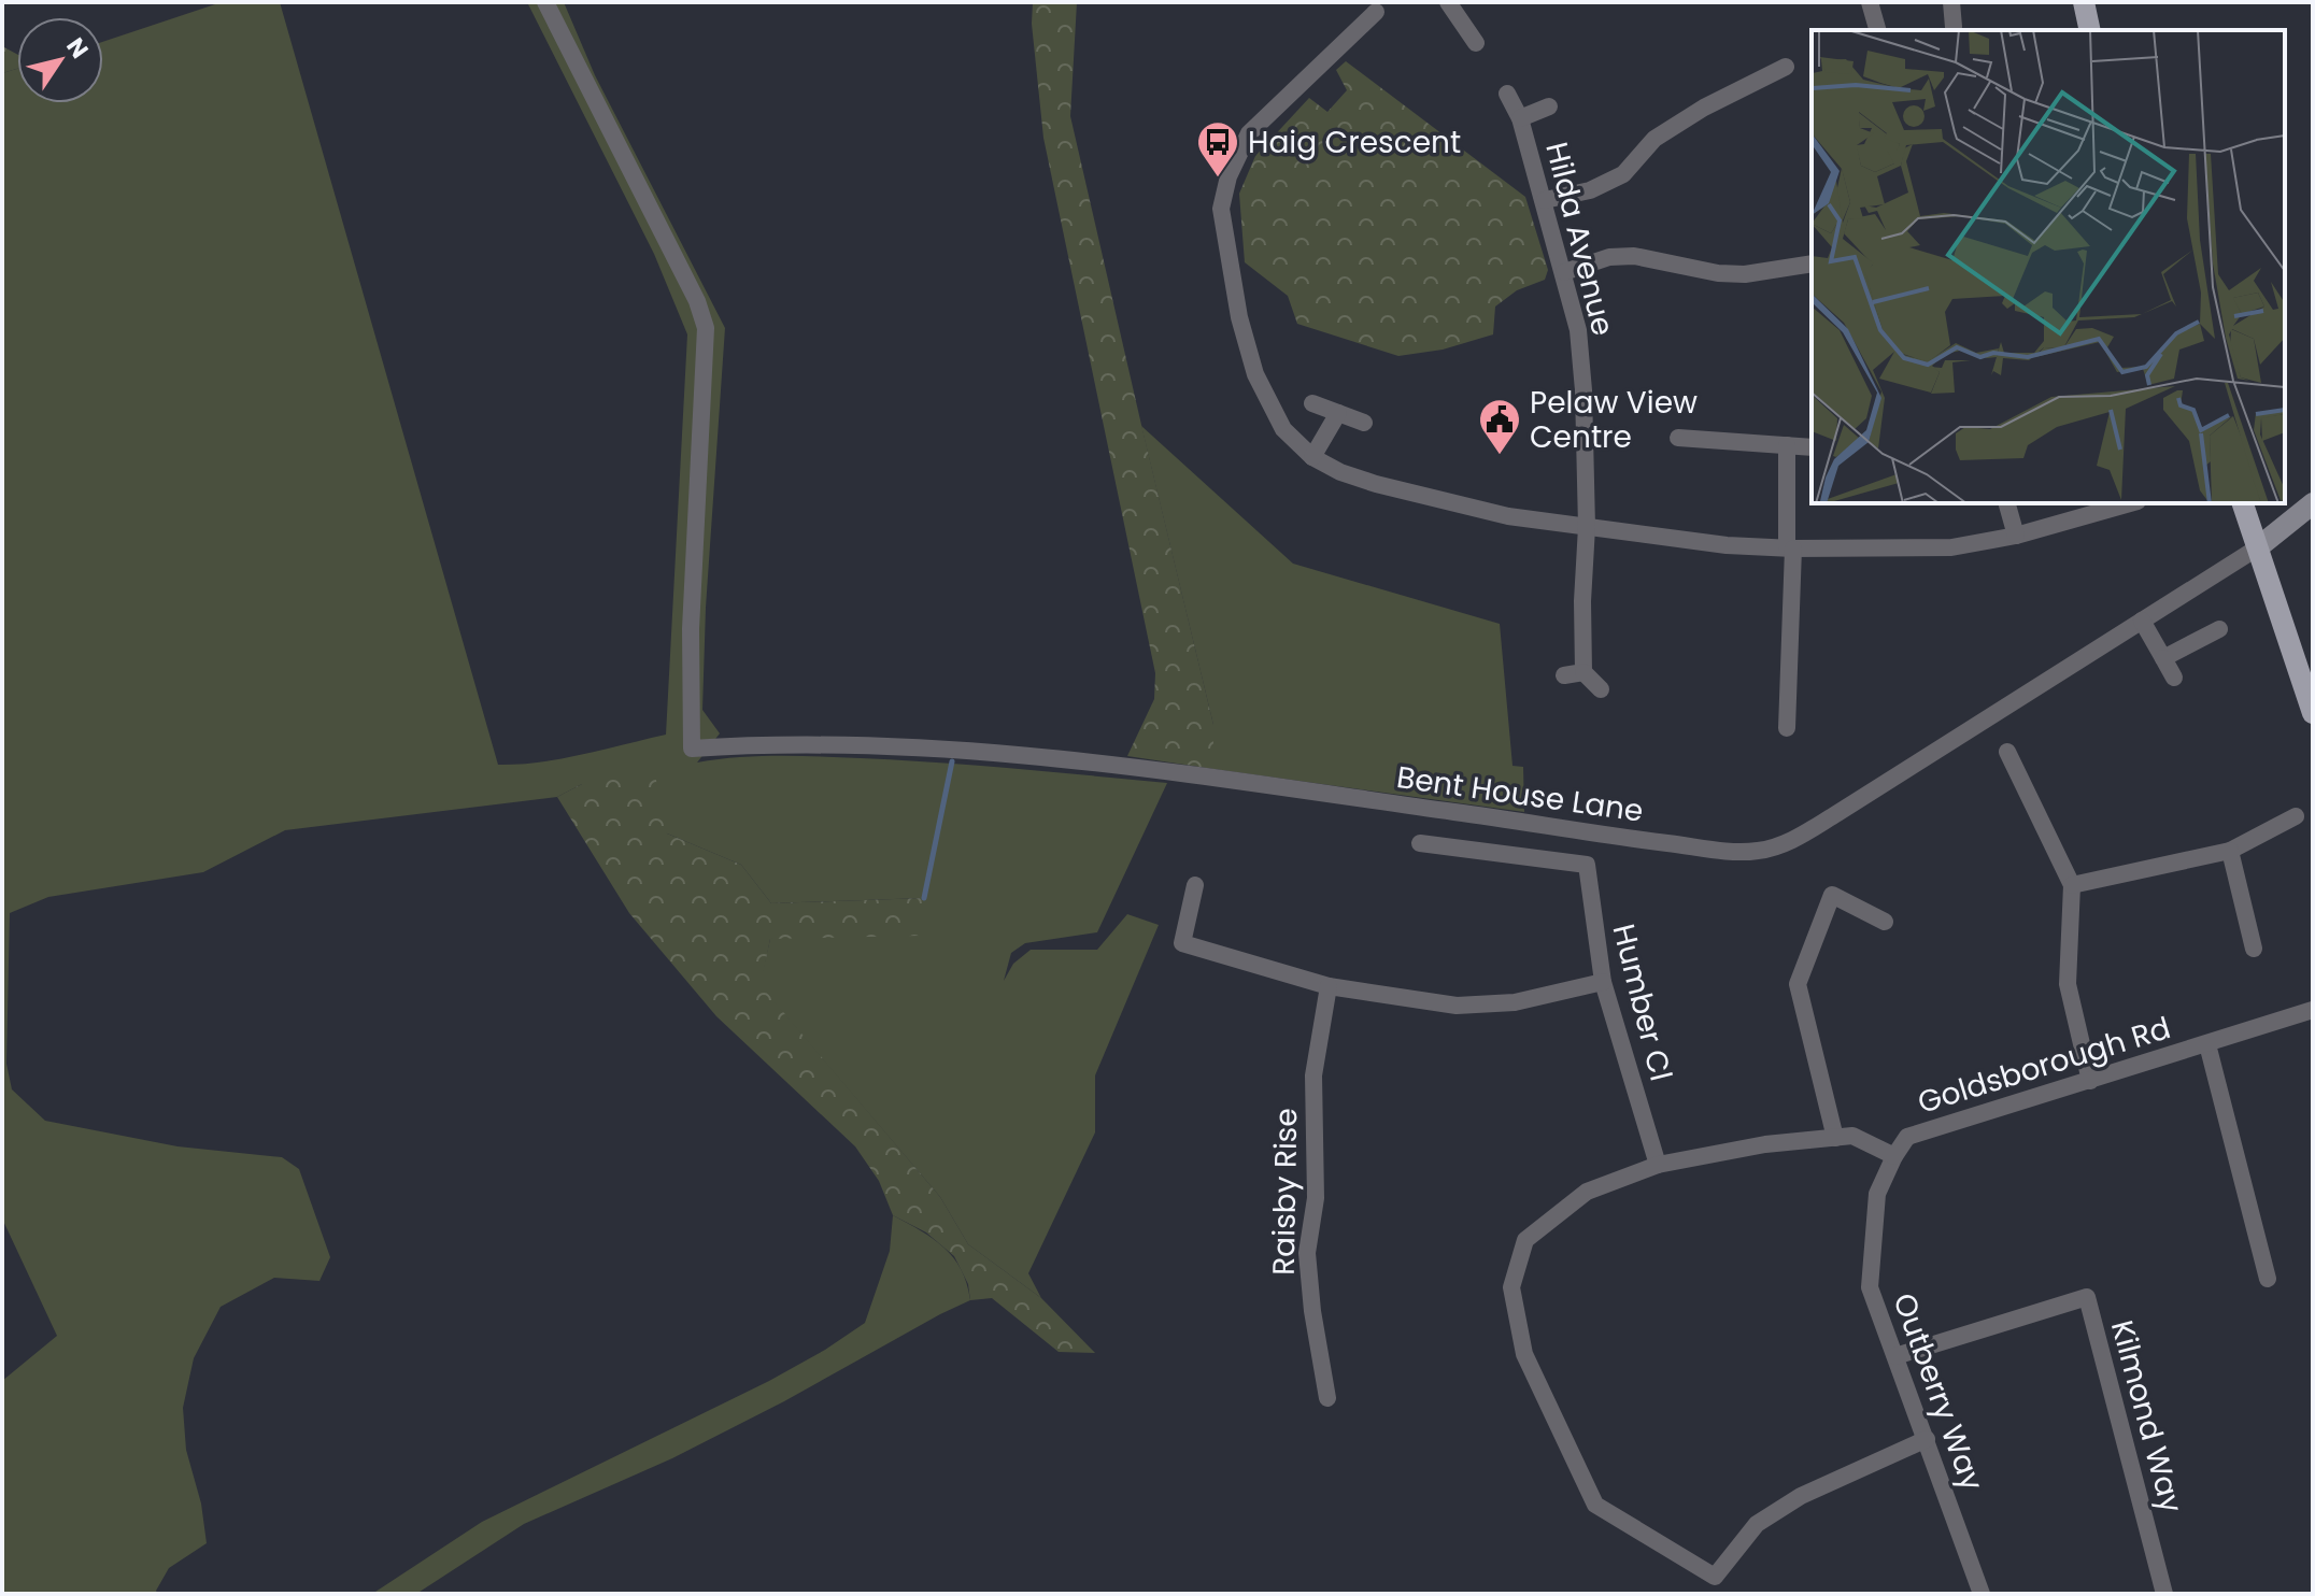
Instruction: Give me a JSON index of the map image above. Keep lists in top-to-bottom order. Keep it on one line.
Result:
{"streets":{"street":["Hilda Avenue","Bent House Lane","Humber Cl","Goldsborough Rd","Raisby Rise","Outberry Way","Kilmond Way"]},"crossings":[["Goldsborough Rd","Outberry Way"],["Outberry Way","Kilmond Way"]],"places":{"bus stop":["Haig Crescent"],"public building":["Pelaw View Centre"]},"north":"top right"}
